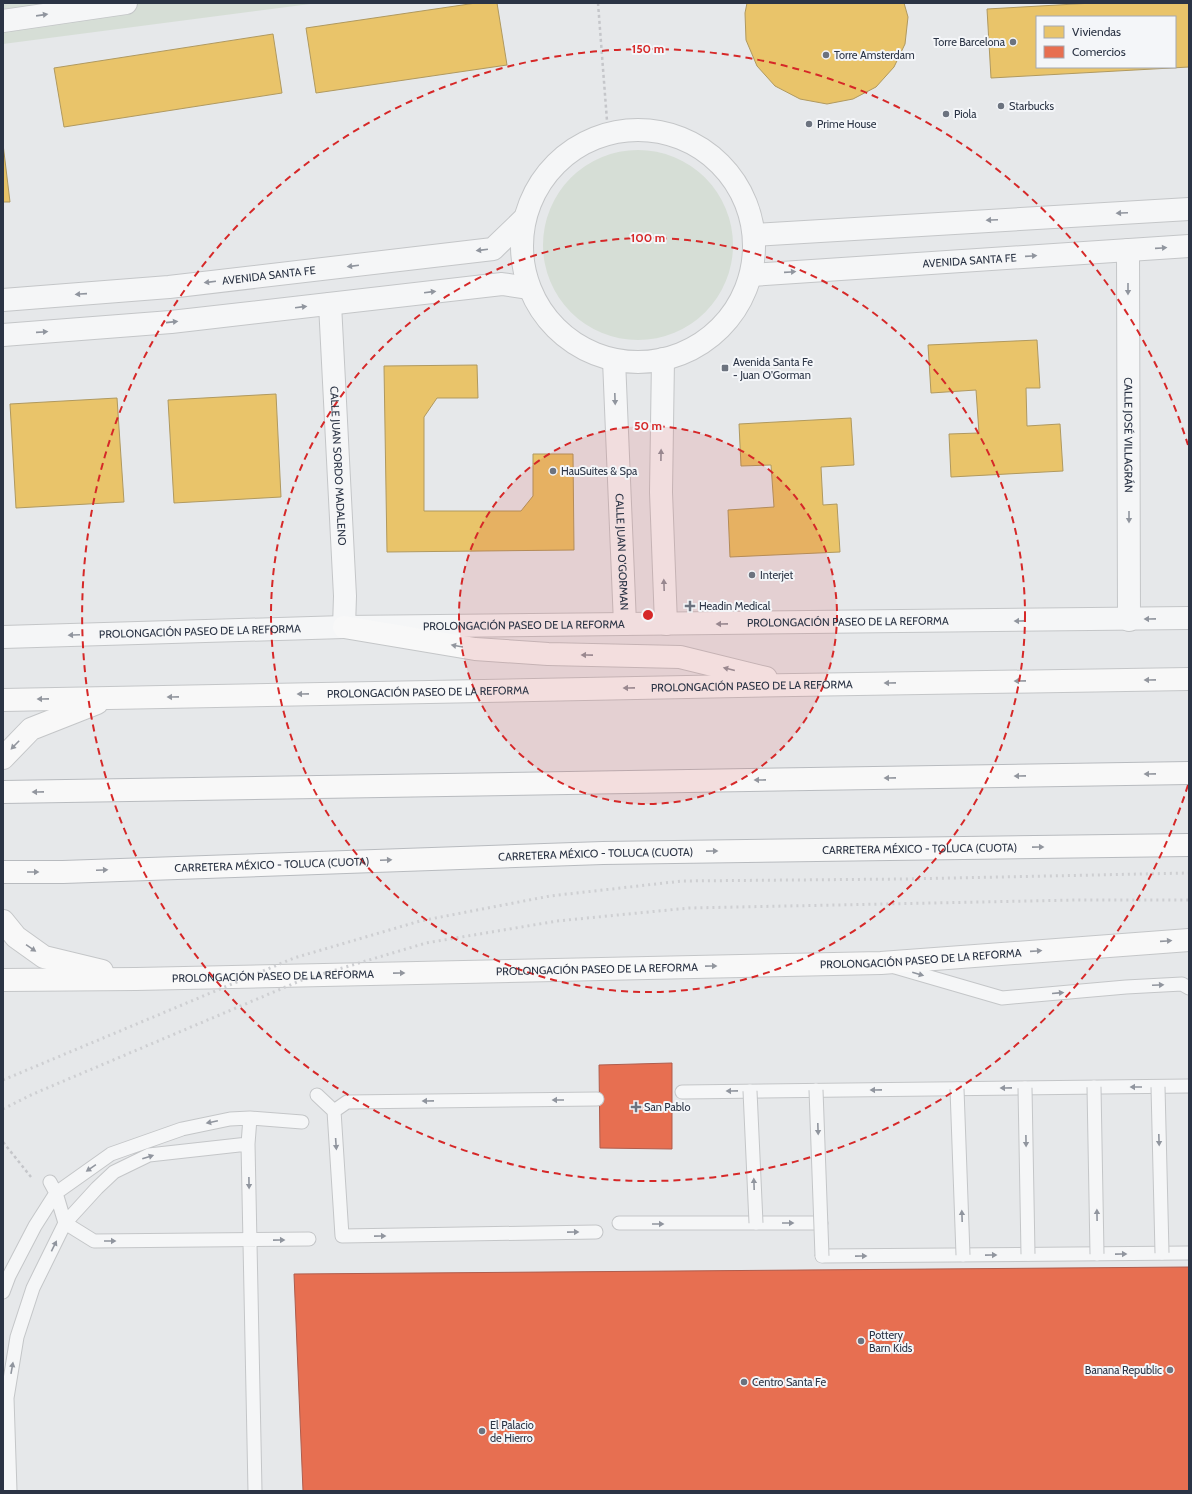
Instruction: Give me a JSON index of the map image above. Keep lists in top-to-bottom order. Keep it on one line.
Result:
{"streets":{"main road":["PROLONGACIÓN PASEO DE LA REFORMA","CARRETERA MÉXICO - TOLUCA (CUOTA)"],"street":["AVENIDA SANTA FE","CALLE JOSÉ VILLAGRÁN","CALLE JUAN SORDO MADALENO","CALLE JUAN O'GORMAN"]},"crossings":[["AVENIDA SANTA FE","CALLE JOSÉ VILLAGRÁN"],["CALLE JOSÉ VILLAGRÁN","PROLONGACIÓN PASEO DE LA REFORMA"],["CALLE JUAN SORDO MADALENO","PROLONGACIÓN PASEO DE LA REFORMA"],["CALLE JUAN O'GORMAN","PROLONGACIÓN PASEO DE LA REFORMA"]],"one_way":["CALLE JOSÉ VILLAGRÁN"],"places":{"other":["Torre Barcelona","Torre Amsterdam","Starbucks","Piola","Prime House","HauSuites & Spa","Interjet","Pottery Barn Kids","Banana Republic","Centro Santa Fe","El Palacio de Hierro"],"transit":["Avenida Santa Fe - Juan O'Gorman"],"health":["Headin Medical","San Pablo"]},"legend":["Viviendas","Comercios"],"rings":["150 m","100 m","50 m"]}
